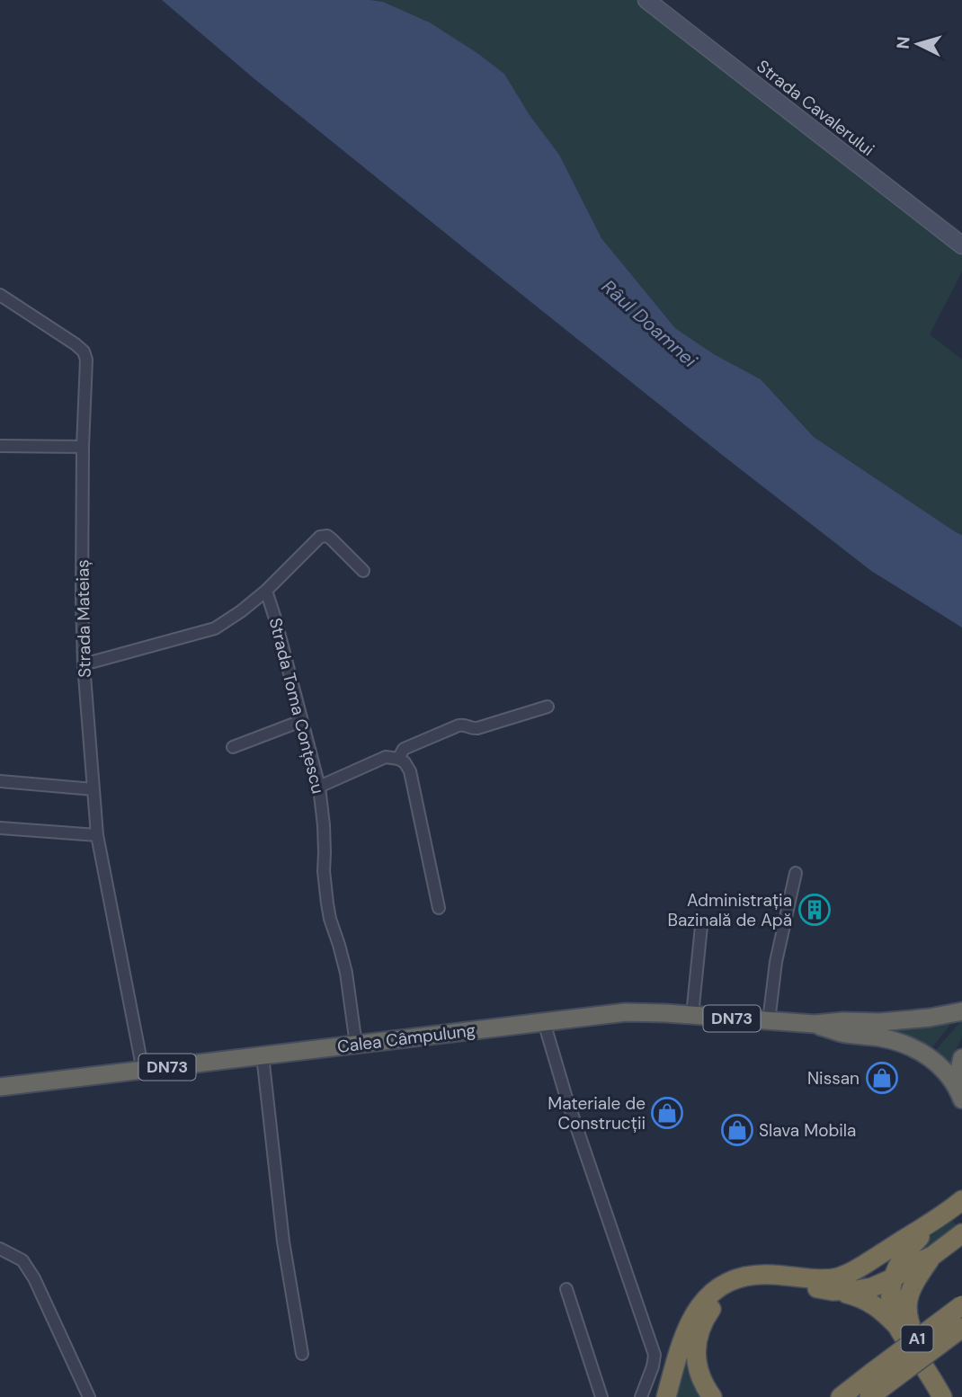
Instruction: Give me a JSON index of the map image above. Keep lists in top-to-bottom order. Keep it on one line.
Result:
{"streets":{"highway":["DN73","Calea Câmpulung","A1"],"main road":["Strada Cavalerului"],"street":["Strada Mateiaș","Strada Toma Conțescu"]},"crossings":[["Strada Mateiaș","Calea Câmpulung"],["Strada Toma Conțescu","Calea Câmpulung"]],"water":["Râul Doamnei"],"places":{"building":["Administrația Bazinală de Apă"],"shop":["Nissan","Materiale de Construcții","Slava Mobila"]},"north":"left"}
